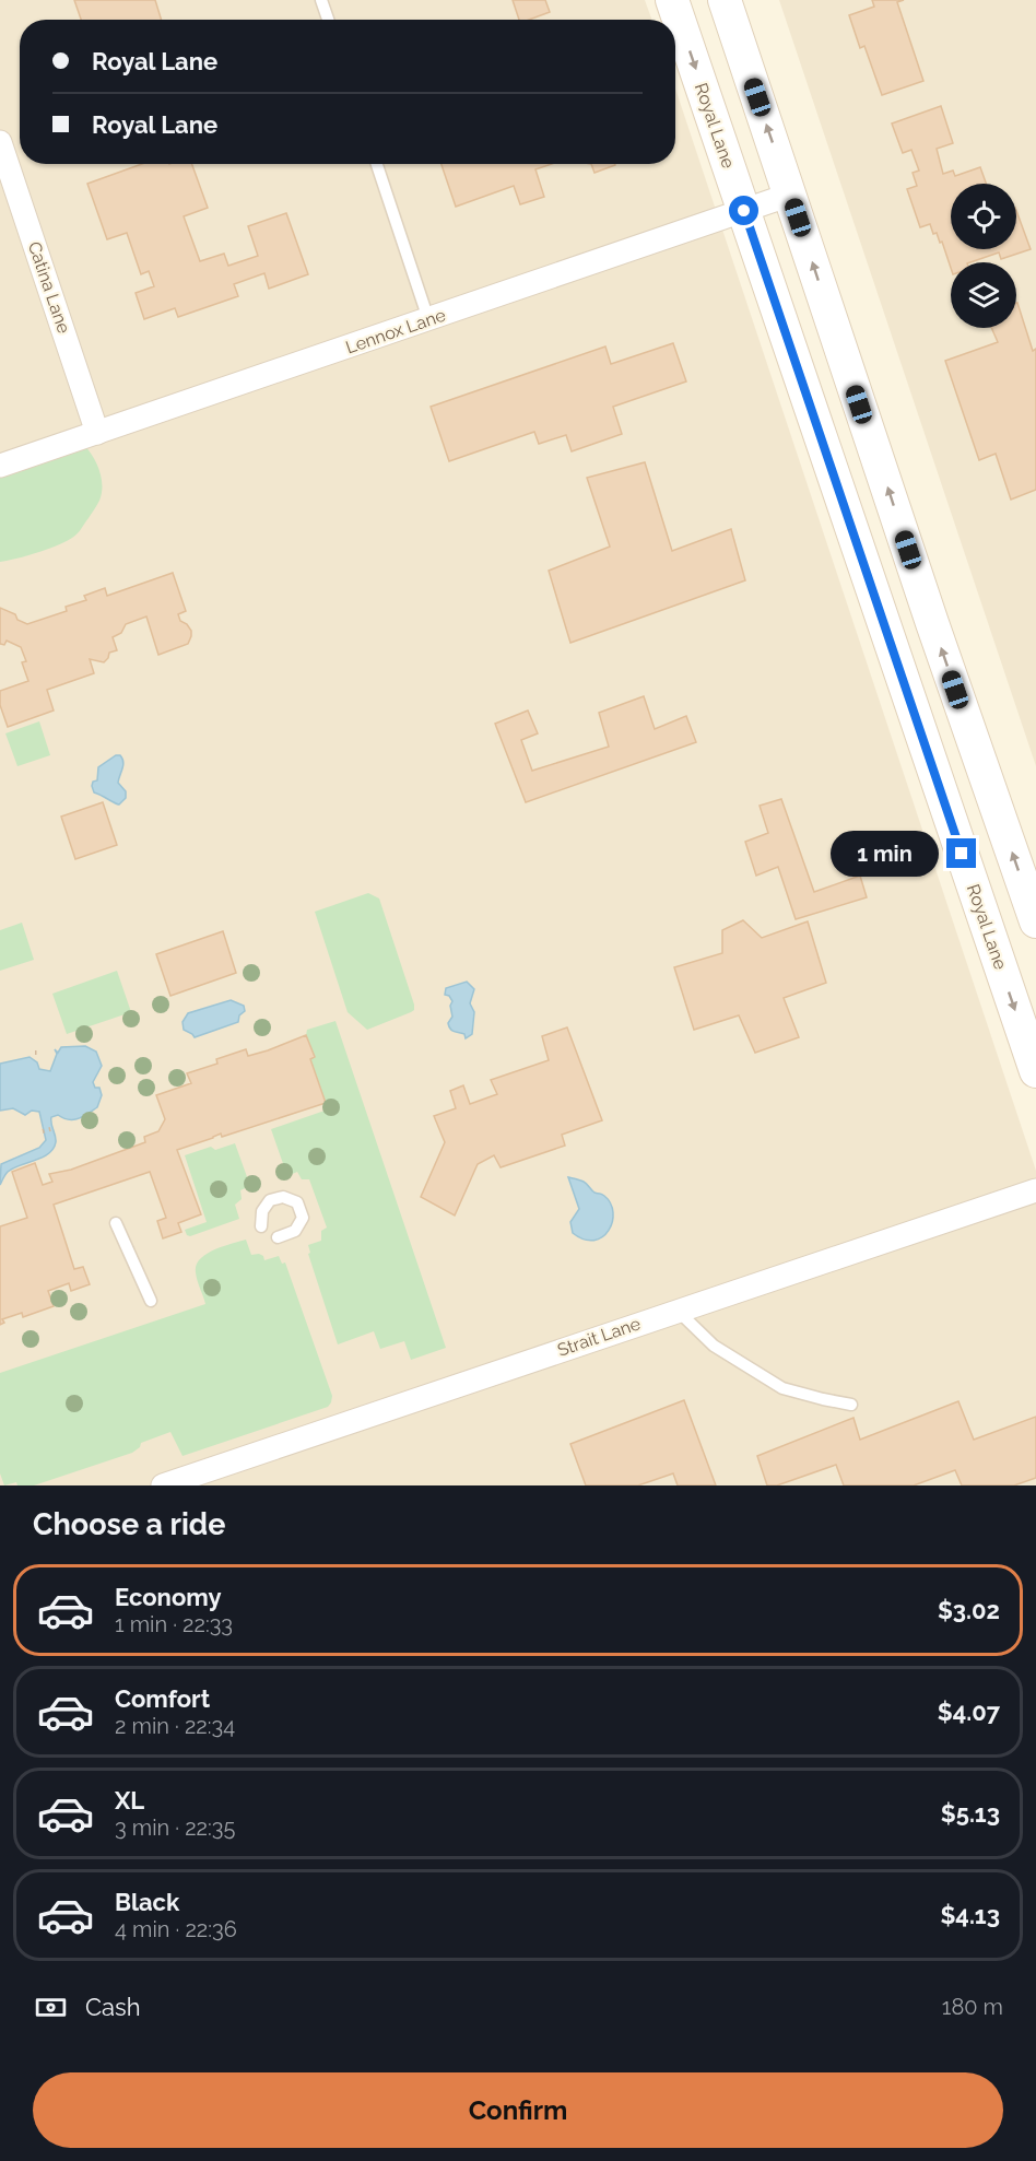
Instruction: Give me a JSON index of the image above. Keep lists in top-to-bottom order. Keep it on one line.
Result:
{"streets":{"main road":["Royal Lane"],"street":["Catina Lane","Lennox Lane","Strait Lane"]},"crossings":[["Royal Lane","Lennox Lane"],["Catina Lane","Lennox Lane"]],"page":{"banner":["Royal Lane","Royal Lane"],"bubble":"1 min","heading":"Choose a ride","list":[{"name":"Economy","note":"1 min · 22:33","value":"$3.02"},{"name":"Comfort","note":"2 min · 22:34","value":"$4.07"},{"name":"XL","note":"3 min · 22:35","value":"$5.13"},{"name":"Black","note":"4 min · 22:36","value":"$4.13"}],"pay":["Cash","180 m"],"buttons":"Confirm"}}
